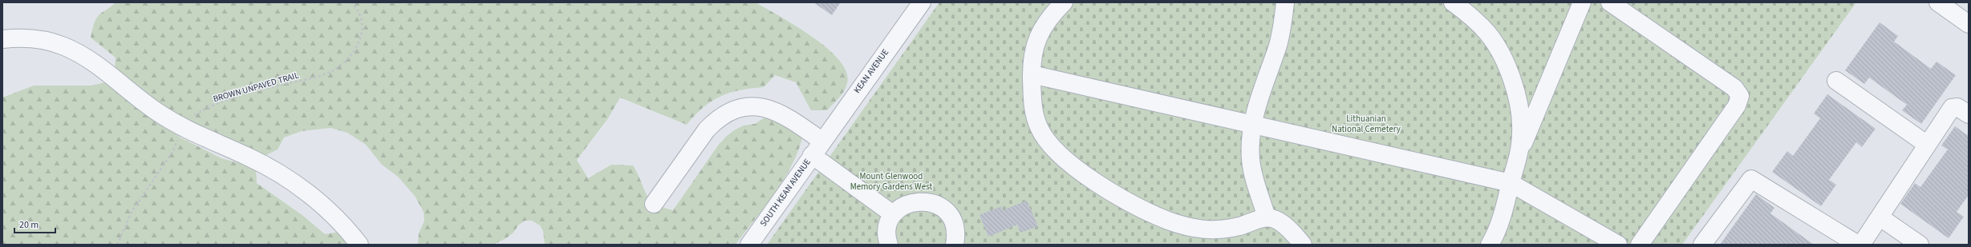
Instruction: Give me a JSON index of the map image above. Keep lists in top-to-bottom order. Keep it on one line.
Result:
{"streets":{"street":["KEAN AVENUE","SOUTH KEAN AVENUE"],"path":["BROWN UNPAVED TRAIL"]},"crossings":[["KEAN AVENUE","SOUTH KEAN AVENUE"]],"parks":["Lithuanian National Cemetery","Mount Glenwood Memory Gardens West"],"scale_bar":"20 m"}
